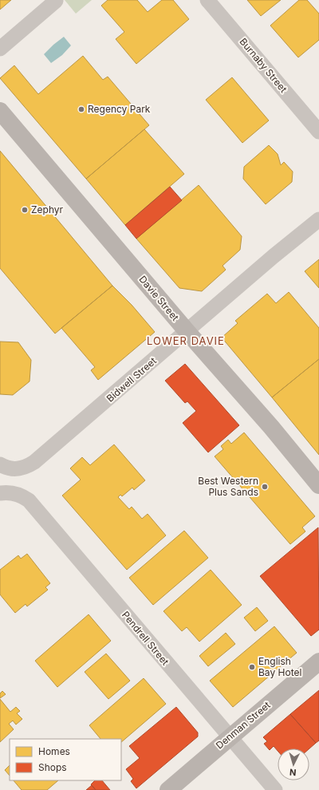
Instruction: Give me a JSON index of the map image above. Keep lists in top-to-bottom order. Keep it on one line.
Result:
{"streets":{"main road":["Davie Street","Denman Street"],"street":["Burnaby Street","Bidwell Street","Pendrell Street"]},"crossings":[["Davie Street","Bidwell Street"],["Pendrell Street","Denman Street"]],"districts":["LOWER DAVIE"],"places":["Regency Park","Zephyr","Best Western Plus Sands","English Bay Hotel"],"legend":["Homes","Shops"],"north":"bottom"}
